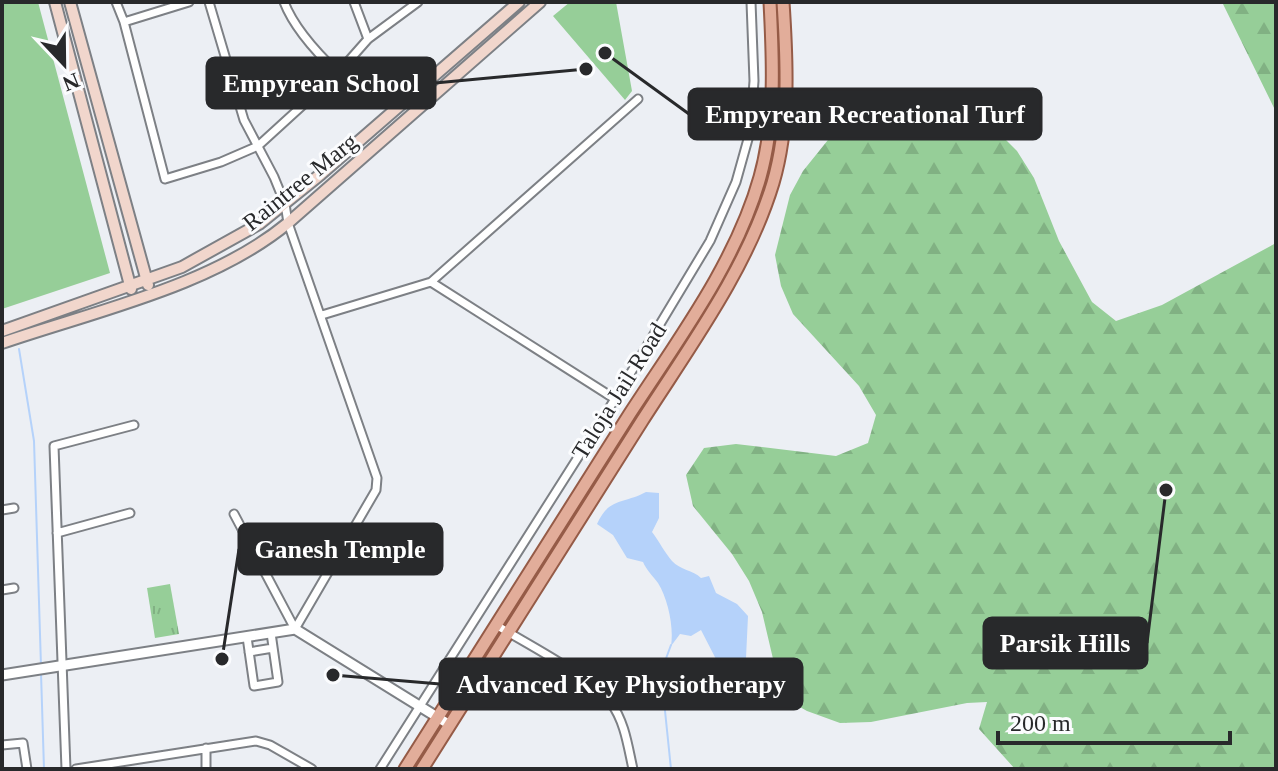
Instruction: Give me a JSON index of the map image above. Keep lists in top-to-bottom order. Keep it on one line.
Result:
{"streets":{"main road":["Raintree Marg","Taloja Jail Road"]},"places":["Empyrean Recreational Turf","Empyrean School","Parsik Hills","Ganesh Temple","Advanced Key Physiotherapy"],"scale_bar":"200 m","north":"bottom"}
